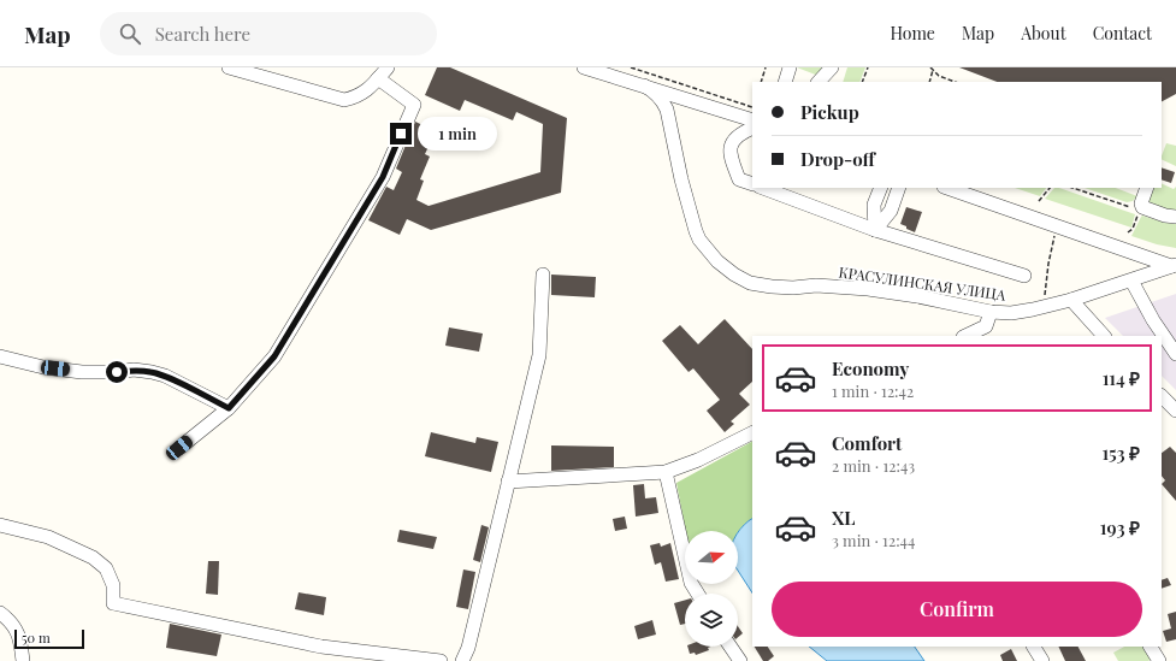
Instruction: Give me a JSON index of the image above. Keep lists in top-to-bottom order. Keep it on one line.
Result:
{"streets":{"street":["КРАСУЛИНСКАЯ УЛИЦА"]},"scale_bar":"50 m","north":"right","page":{"header":"Map","search":"Search here","nav":["Home","Map","About","Contact"],"banner":["Pickup","Drop-off"],"bubble":"1 min","list":[{"name":"Economy","note":"1 min · 12:42","value":"114 ₽"},{"name":"Comfort","note":"2 min · 12:43","value":"153 ₽"},{"name":"XL","note":"3 min · 12:44","value":"193 ₽"}],"buttons":"Confirm","scale":"50 m"}}
